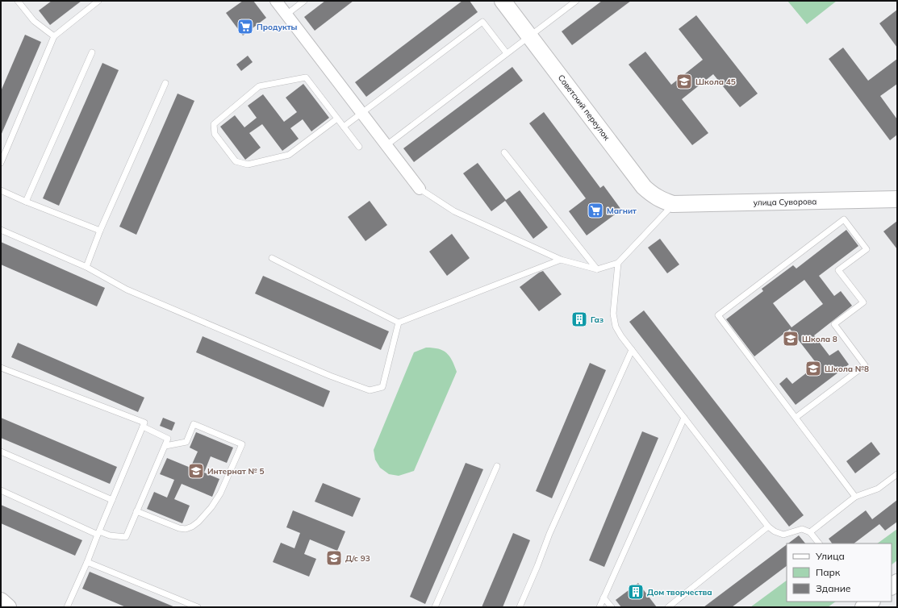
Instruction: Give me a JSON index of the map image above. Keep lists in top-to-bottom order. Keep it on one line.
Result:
{"streets":{"street":["Советский переулок","улица Суворова"]},"crossings":[["Советский переулок","улица Суворова"]],"places":{"supermarket":["Продукты","Магнит"],"school or university":["Школа 45","Школа 8","Школа №8","Интернат № 5","Д/с 93"],"building":["Газ","Дом творчества"]},"legend":["Улица","Парк","Здание"]}
